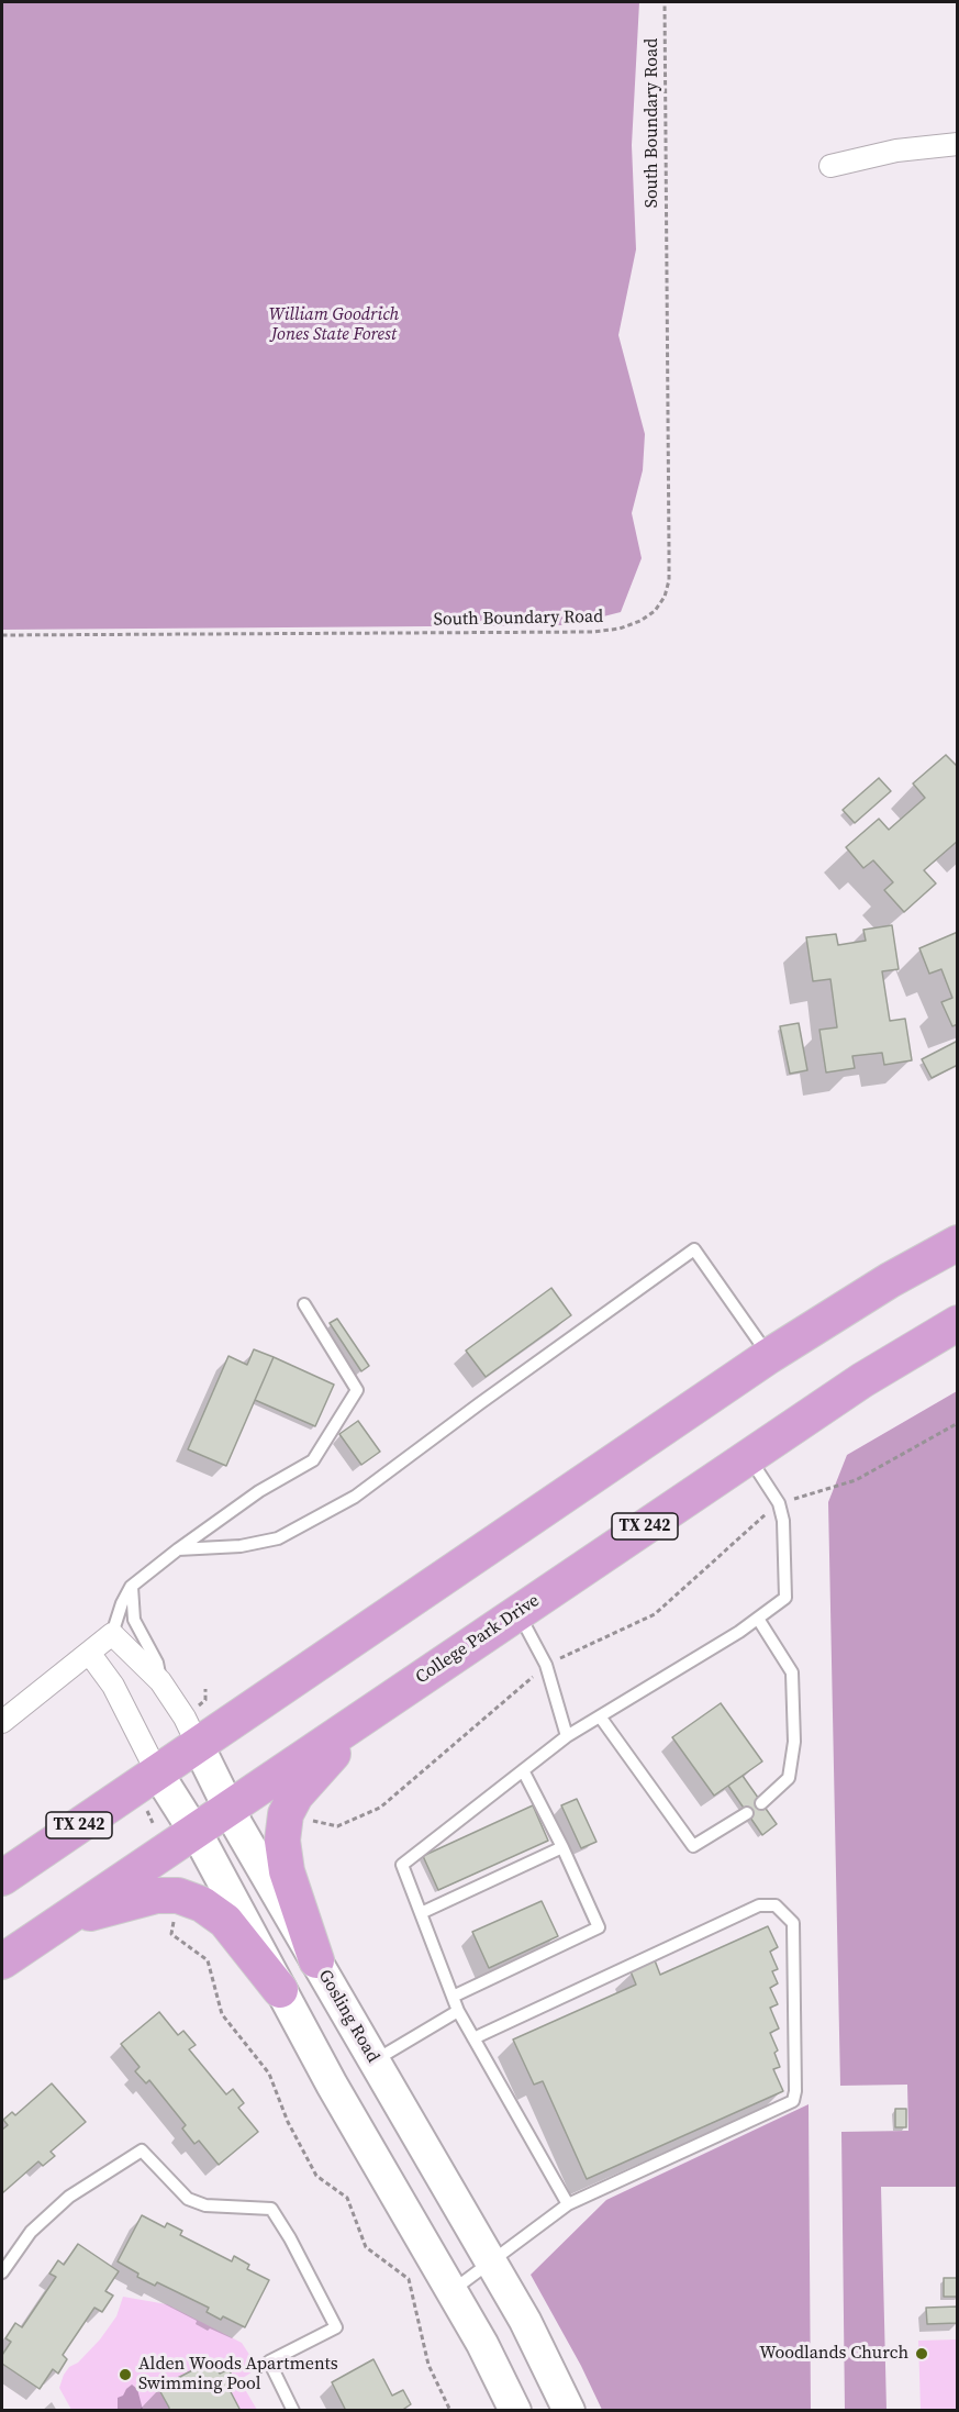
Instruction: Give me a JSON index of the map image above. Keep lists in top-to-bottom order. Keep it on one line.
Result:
{"streets":{"main road":["TX 242","College Park Drive","Gosling Road"],"path":["South Boundary Road"]},"crossings":[["TX 242","Gosling Road"],["College Park Drive","Gosling Road"]],"parks":["William Goodrich Jones State Forest"],"places":["Woodlands Church","Alden Woods Apartments Swimming Pool"]}
